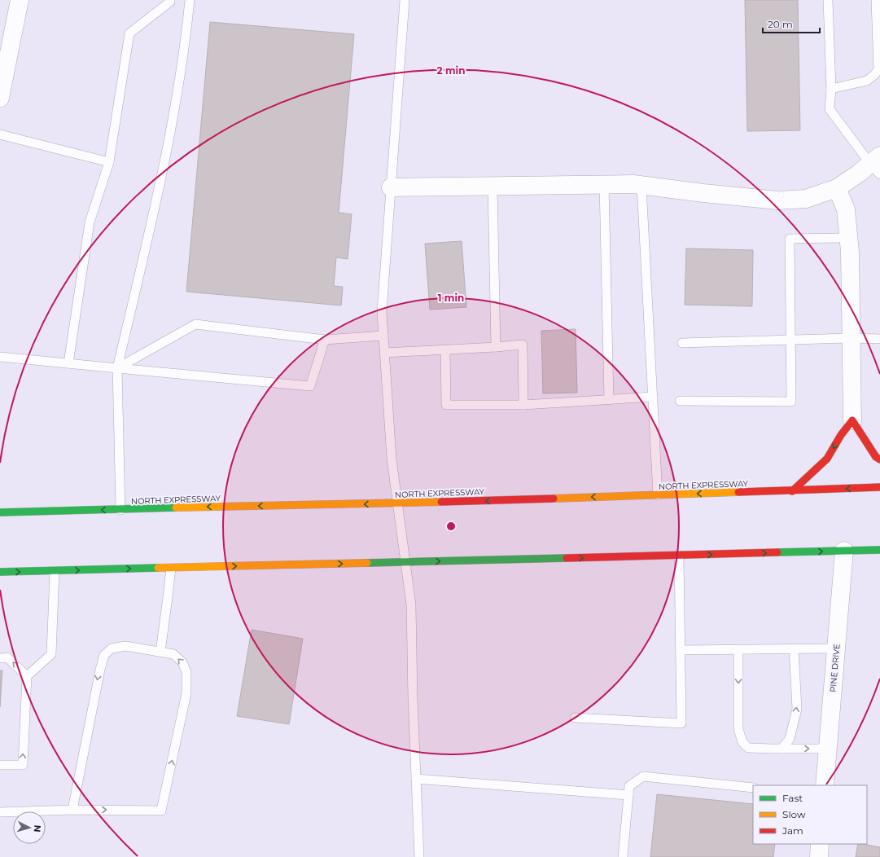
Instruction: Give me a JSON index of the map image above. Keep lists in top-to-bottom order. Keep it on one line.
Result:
{"streets":{"highway":["NORTH EXPRESSWAY"],"street":["PINE DRIVE"]},"legend":["Fast","Slow","Jam"],"scale_bar":"20 m","north":"right","rings":["2 min","1 min"]}
